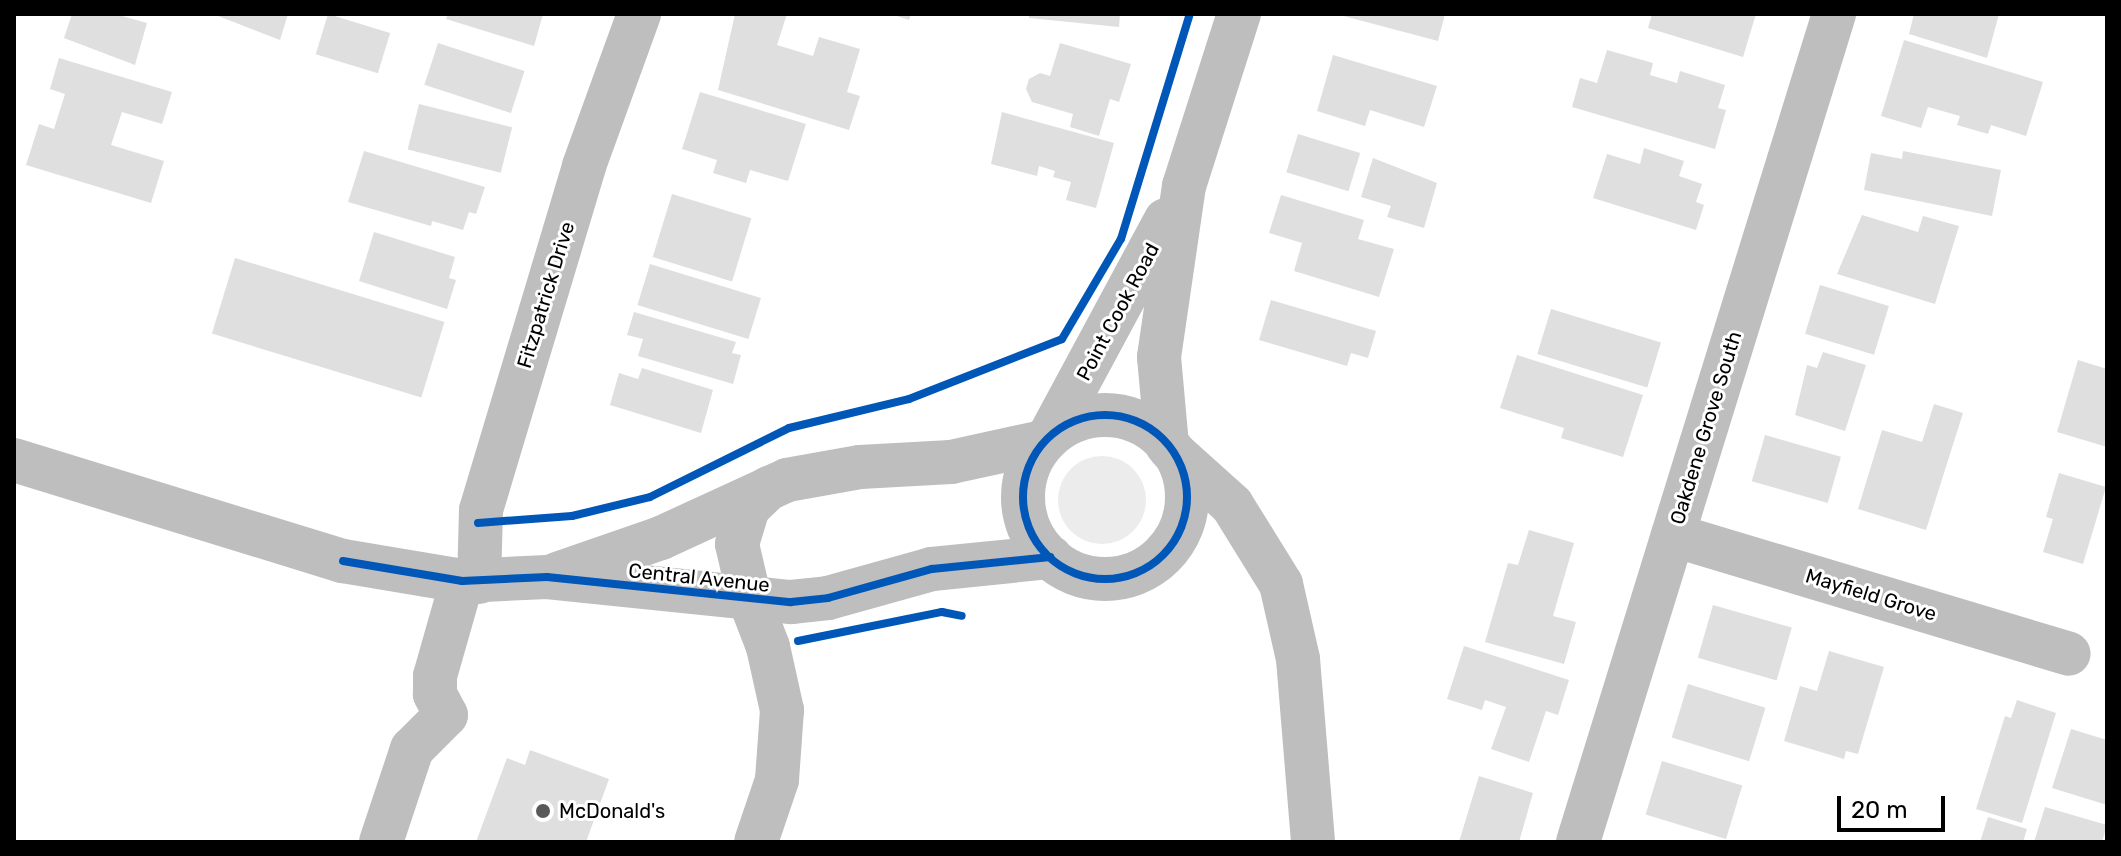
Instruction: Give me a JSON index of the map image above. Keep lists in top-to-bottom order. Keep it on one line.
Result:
{"streets":{"main road":["Fitzpatrick Drive","Point Cook Road","Oakdene Grove South","Central Avenue","Mayfield Grove"]},"crossings":[["Fitzpatrick Drive","Central Avenue"],["Point Cook Road","Central Avenue"],["Oakdene Grove South","Mayfield Grove"]],"places":["McDonald's"],"scale_bar":"20 m"}
